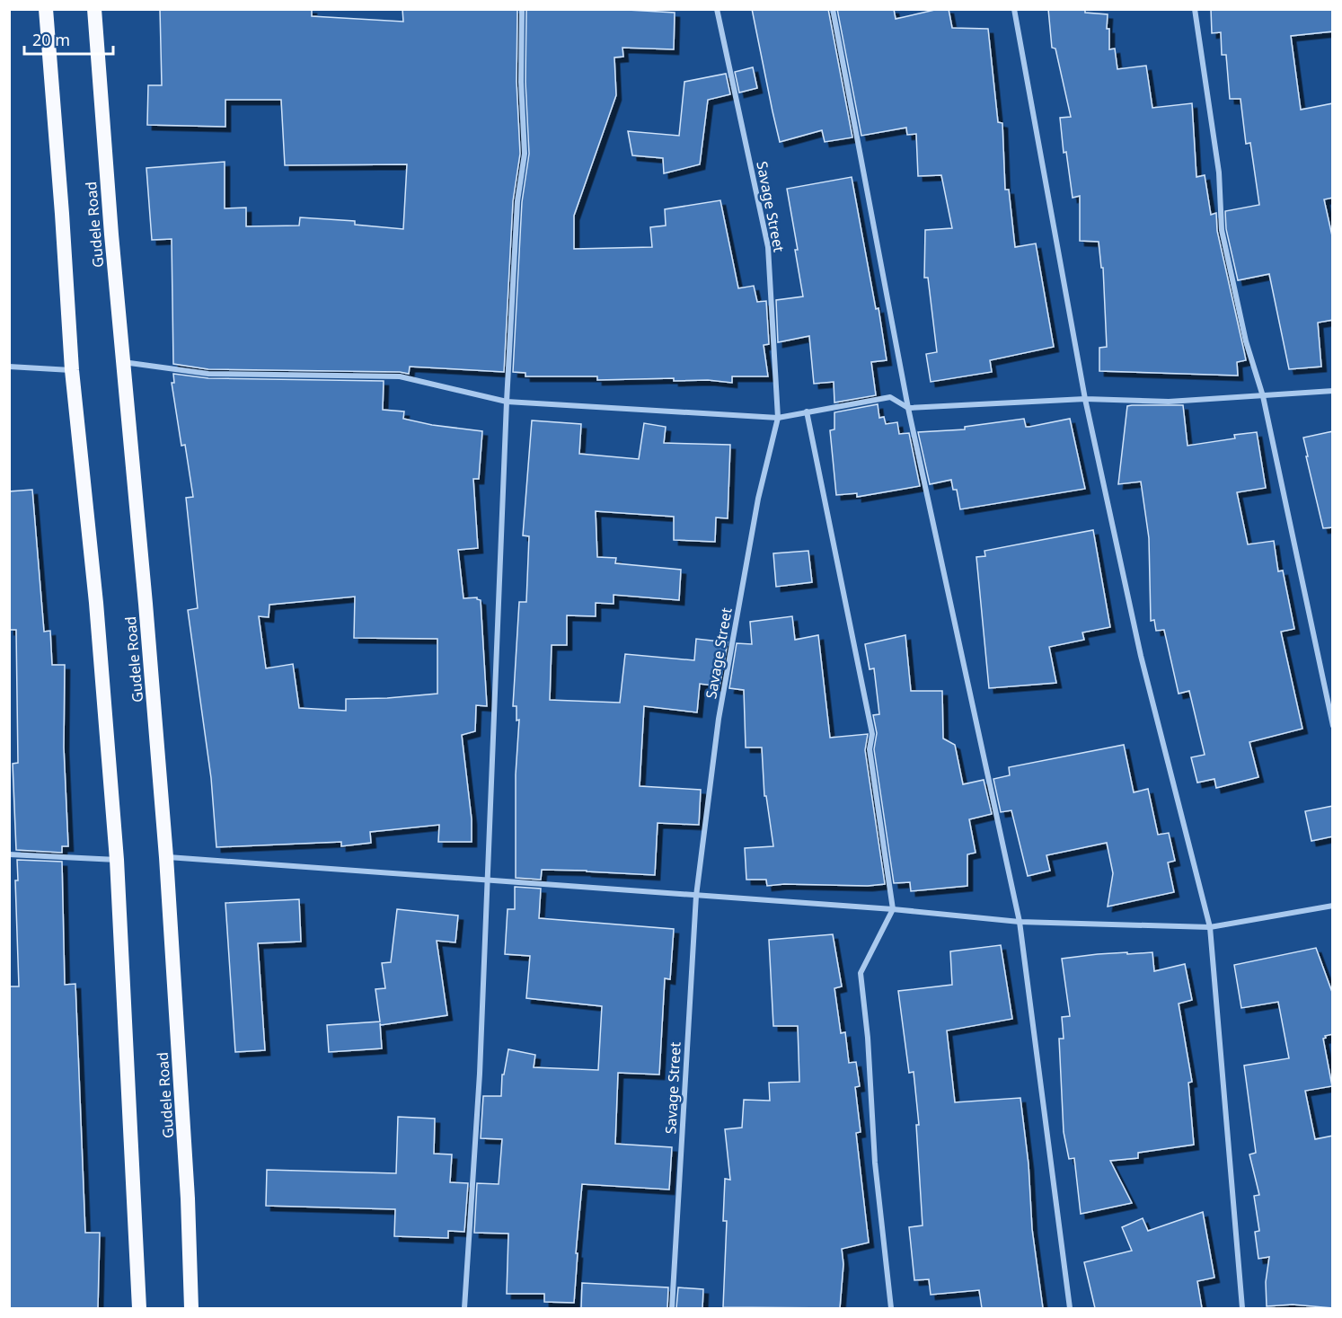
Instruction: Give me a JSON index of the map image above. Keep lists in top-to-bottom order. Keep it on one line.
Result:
{"streets":{"highway":["Gudele Road"],"street":["Savage Street"]},"scale_bar":"20 m"}
